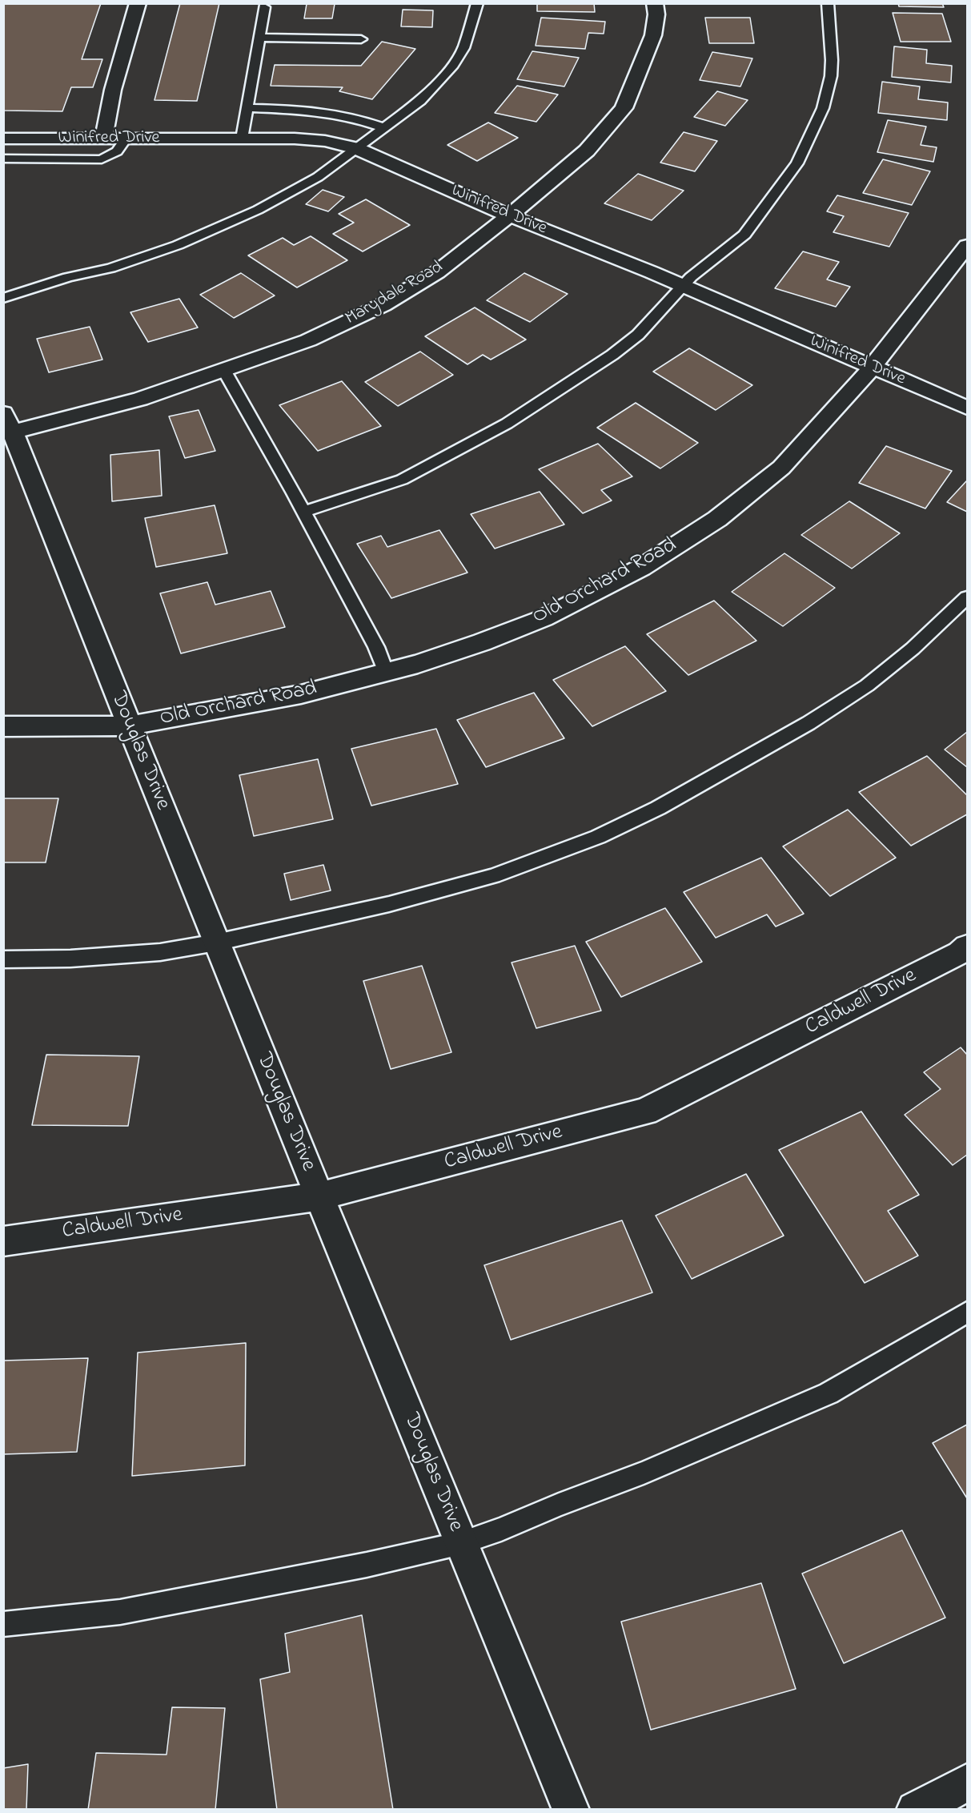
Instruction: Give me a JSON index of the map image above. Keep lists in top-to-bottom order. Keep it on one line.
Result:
{"streets":{"street":["Winifred Drive","Marydale Road","Old Orchard Road","Douglas Drive","Caldwell Drive"]},"crossings":[["Winifred Drive","Marydale Road"],["Winifred Drive","Old Orchard Road"],["Marydale Road","Douglas Drive"],["Old Orchard Road","Douglas Drive"],["Douglas Drive","Caldwell Drive"]]}
